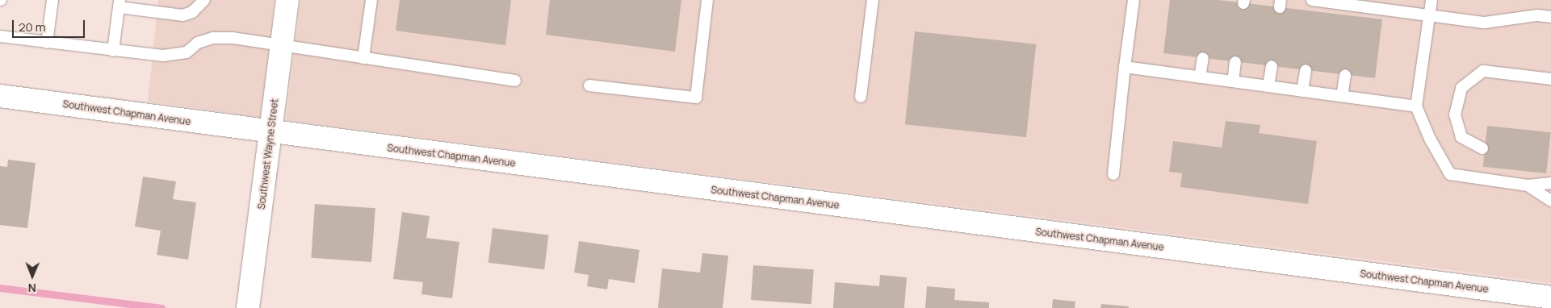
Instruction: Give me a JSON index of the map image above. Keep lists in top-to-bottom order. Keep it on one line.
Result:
{"streets":{"street":["Southwest Chapman Avenue","Southwest Wayne Street"]},"crossings":[["Southwest Chapman Avenue","Southwest Wayne Street"]],"scale_bar":"20 m","north":"bottom"}
